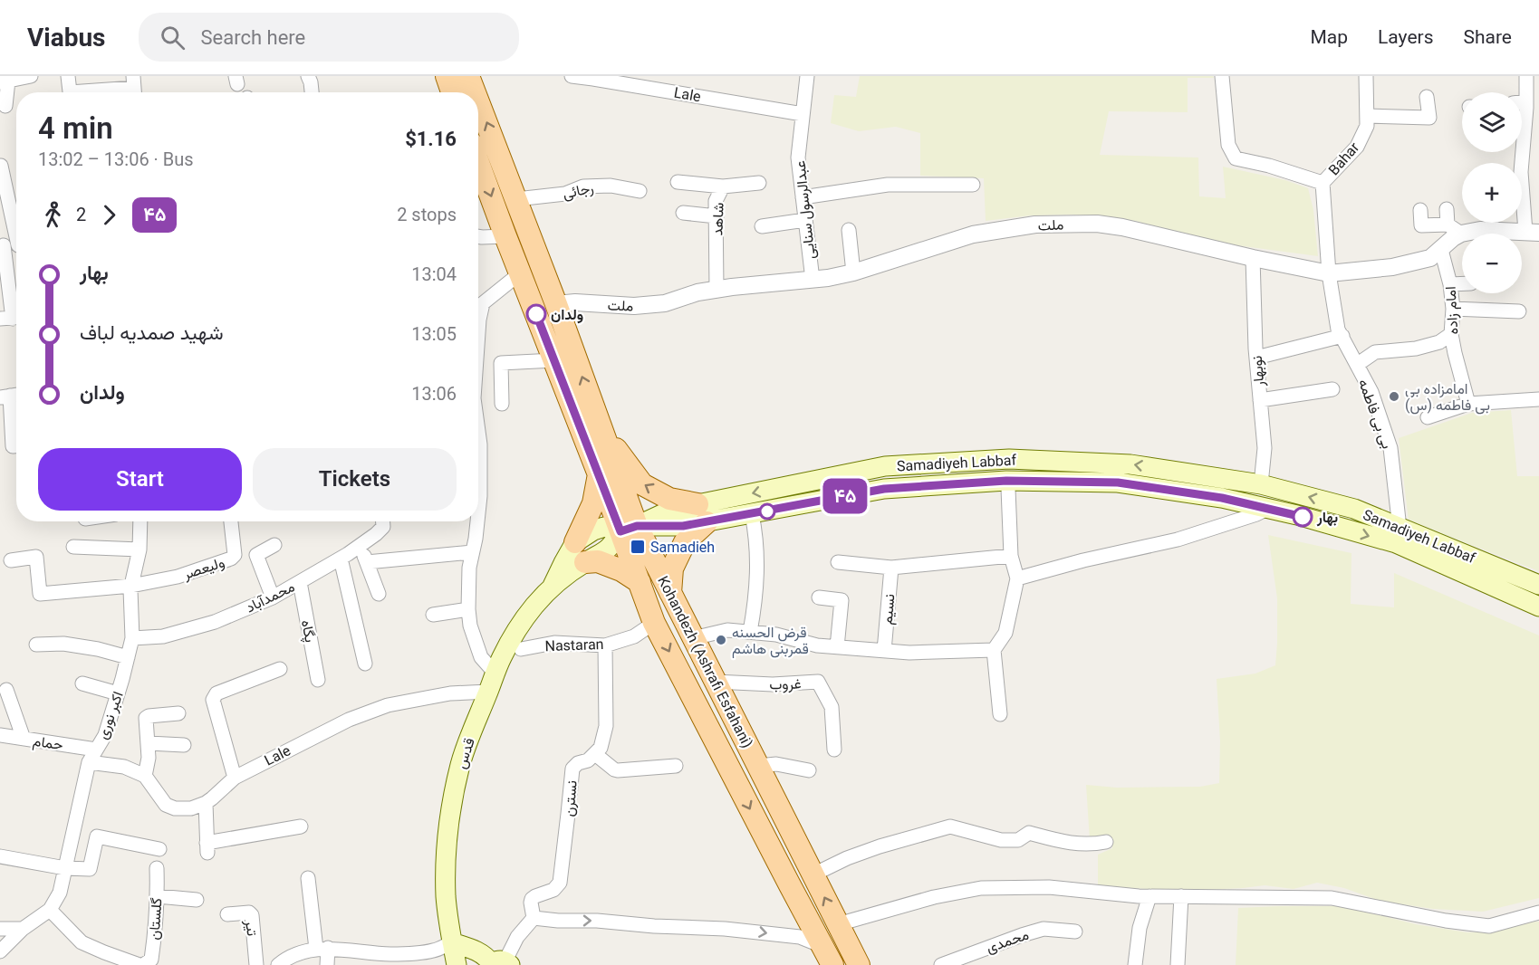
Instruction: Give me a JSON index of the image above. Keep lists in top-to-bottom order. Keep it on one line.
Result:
{"streets":{"main road":["Samadiyeh Labbaf","Kohandezh (Ashrafi Esfahani)","قدس"],"street":["Lale","Bahar","رجائی","عبدالرسول سنایی","شاهد","ملت","امام زاده","نوبهار","بی بی فاطمه","ولیعصر","محمدآباد","نسیم","پگاه","Nastaran","غروب","اکبر نوری","حمام","نسترن","گلستان","تیر","محمدی"]},"crossings":[["Lale","عبدالرسول سنایی"],["Lale","قدس"],["Bahar","ملت"],["Bahar","بی بی فاطمه"],["رجائی","Kohandezh (Ashrafi Esfahani)"],["عبدالرسول سنایی","ملت"],["شاهد","ملت"],["ملت","امام زاده"],["ملت","نوبهار"],["ملت","بی بی فاطمه"],["ملت","Kohandezh (Ashrafi Esfahani)"],["نوبهار","Samadiyeh Labbaf"],["بی بی فاطمه","Samadiyeh Labbaf"],["Samadiyeh Labbaf","Kohandezh (Ashrafi Esfahani)"],["ولیعصر","اکبر نوری"],["محمدآباد","پگاه"],["محمدآباد","اکبر نوری"],["Nastaran","Kohandezh (Ashrafi Esfahani)"],["Kohandezh (Ashrafi Esfahani)","غروب"],["اکبر نوری","حمام"]],"places":{"other":["ولدان","امامزاده بی بی فاطمه (س)","بهار","قرض الحسنه قمربنی هاشم"],"transit":["Samadieh"]},"lines":["bus line ۴۵"],"page":{"header":"Viabus","search":"Search here","nav":["Map","Layers","Share"],"on_map":"۴۵","map_buttons":["+","−"],"heading":["4 min","13:02 – 13:06 · Bus","$1.16"],"legs":["2","۴۵","2 stops"],"list":[{"name":"بهار","value":"13:04"},{"name":"شهید صمدیه لباف","value":"13:05"},{"name":"ولدان","value":"13:06"}],"buttons":["Start","Tickets"]}}
